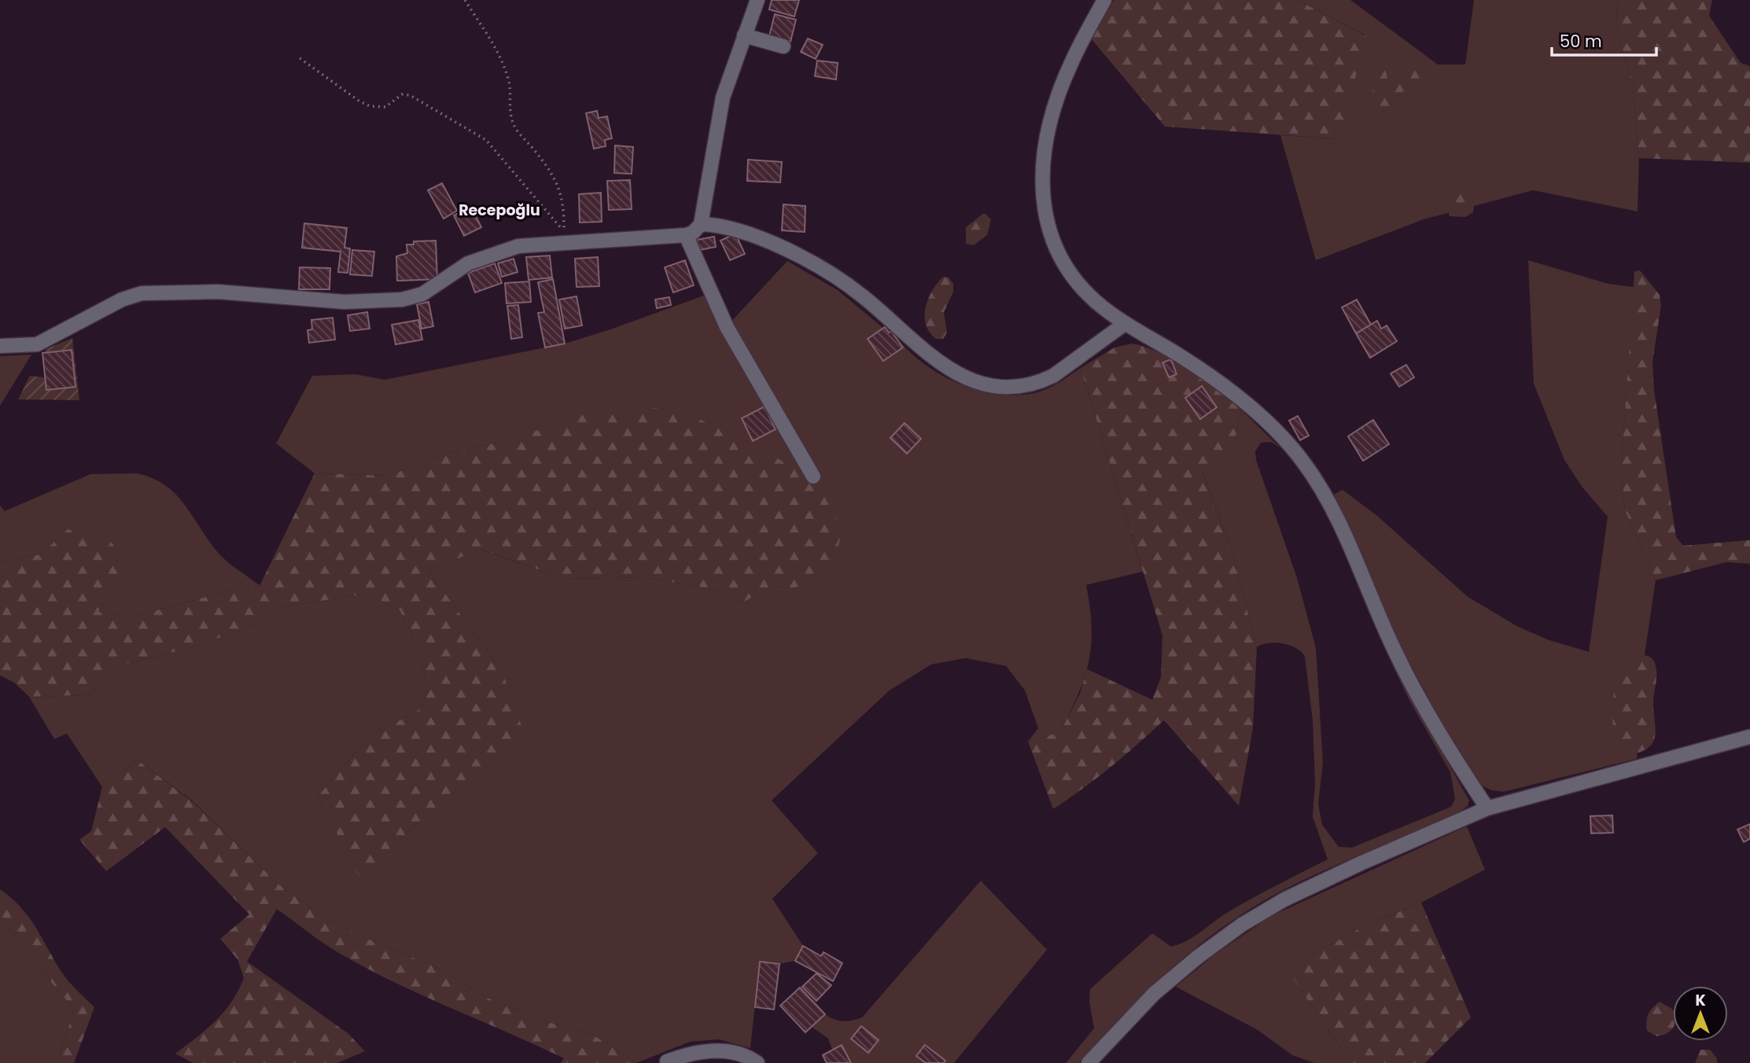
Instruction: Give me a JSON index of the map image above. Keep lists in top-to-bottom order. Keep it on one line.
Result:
{"districts":["Recepoğlu"],"scale_bar":"50 m","north":"top"}
